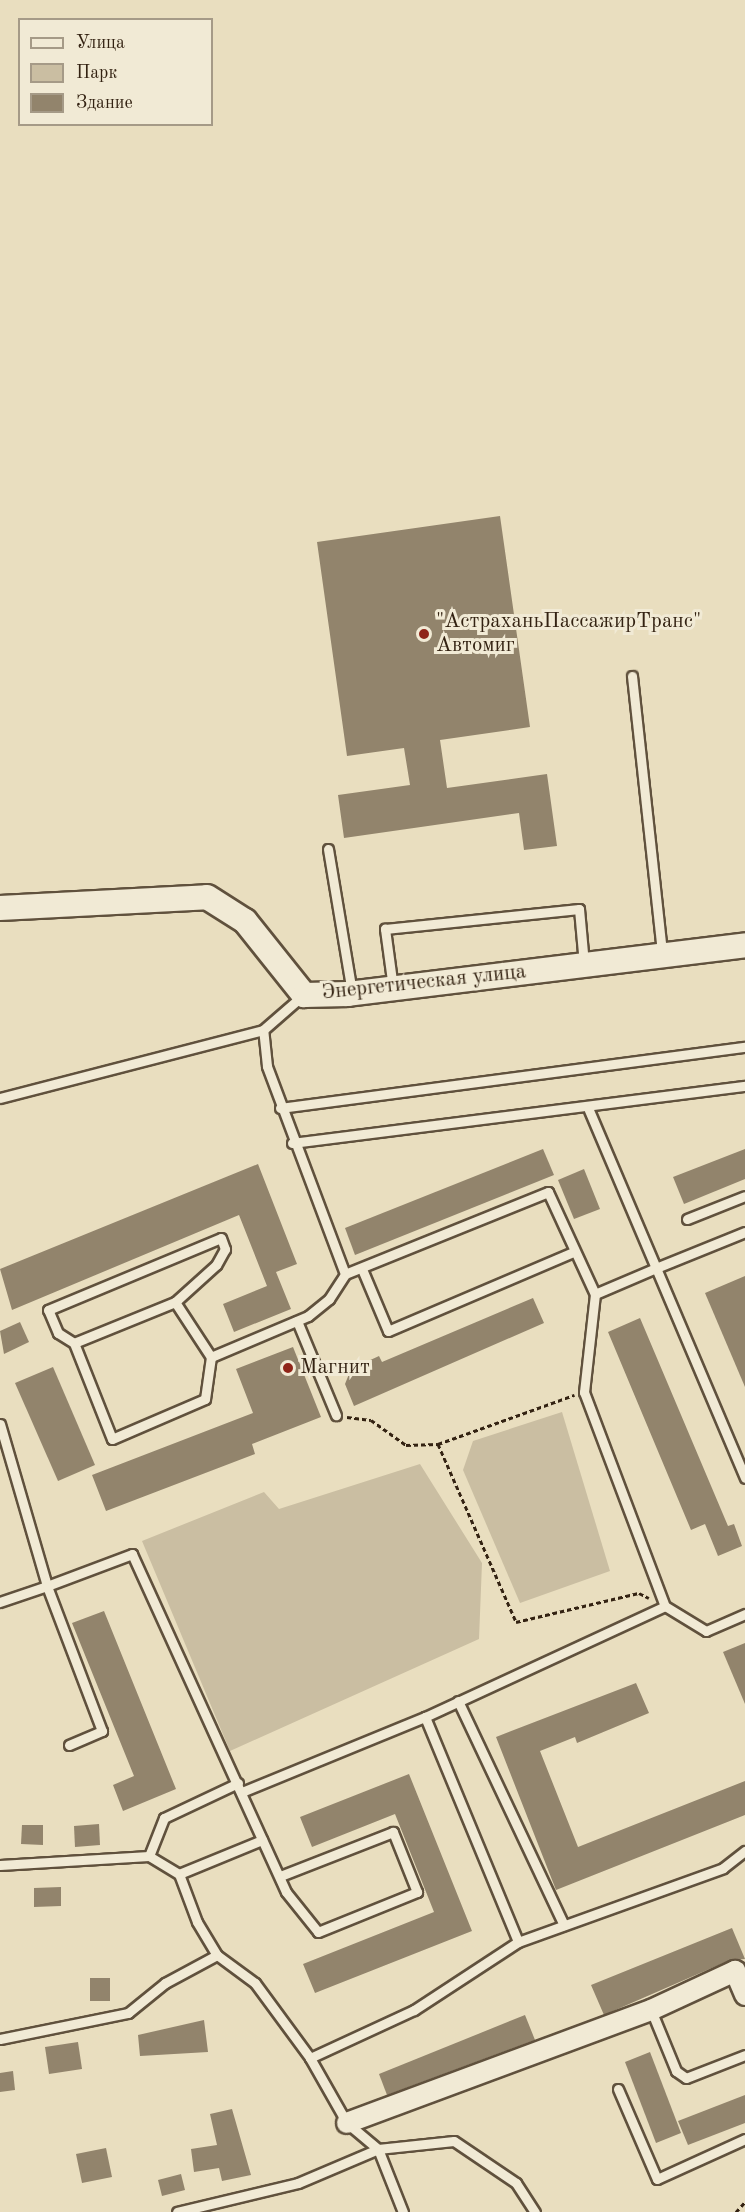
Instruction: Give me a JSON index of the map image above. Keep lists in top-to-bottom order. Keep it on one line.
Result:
{"streets":{"street":["Энергетическая улица"]},"places":["\"АстраханьПассажирТранс\" Автомиг","Магнит"],"legend":["Улица","Парк","Здание"]}
